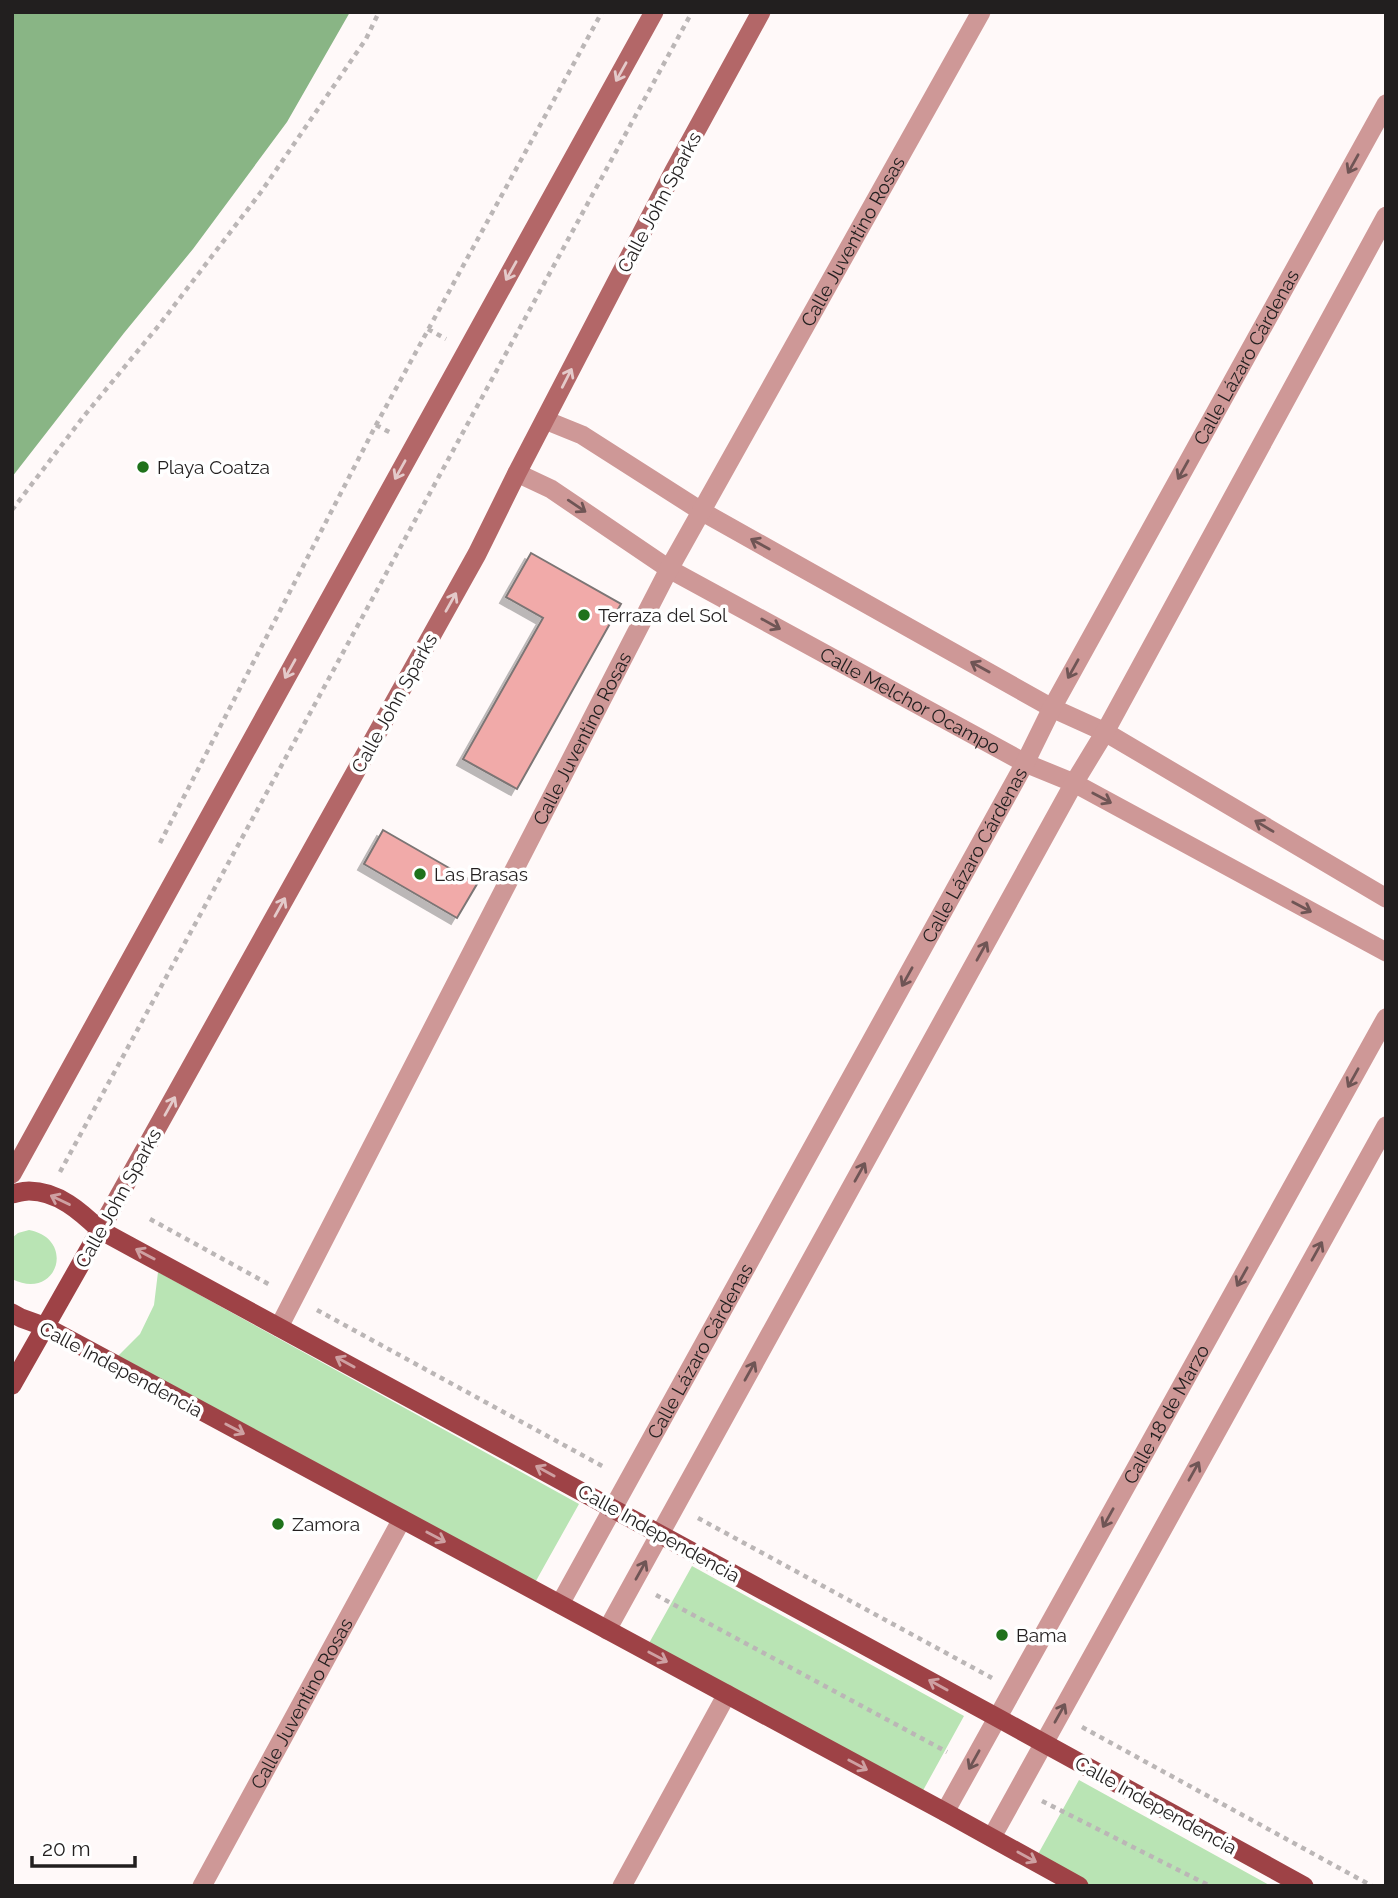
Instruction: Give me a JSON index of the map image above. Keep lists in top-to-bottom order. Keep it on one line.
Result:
{"streets":{"main road":["Calle John Sparks","Calle Independencia"],"street":["Calle Juventino Rosas","Calle Lázaro Cárdenas","Calle Melchor Ocampo","Calle 18 de Marzo"]},"crossings":[["Calle John Sparks","Calle Melchor Ocampo"],["Calle John Sparks","Calle Independencia"],["Calle Juventino Rosas","Calle Melchor Ocampo"],["Calle Juventino Rosas","Calle Independencia"],["Calle Lázaro Cárdenas","Calle Melchor Ocampo"],["Calle Lázaro Cárdenas","Calle Independencia"],["Calle Independencia","Calle 18 de Marzo"]],"places":["Playa Coatza","Terraza del Sol","Las Brasas","Zamora","Bama"],"scale_bar":"20 m"}
